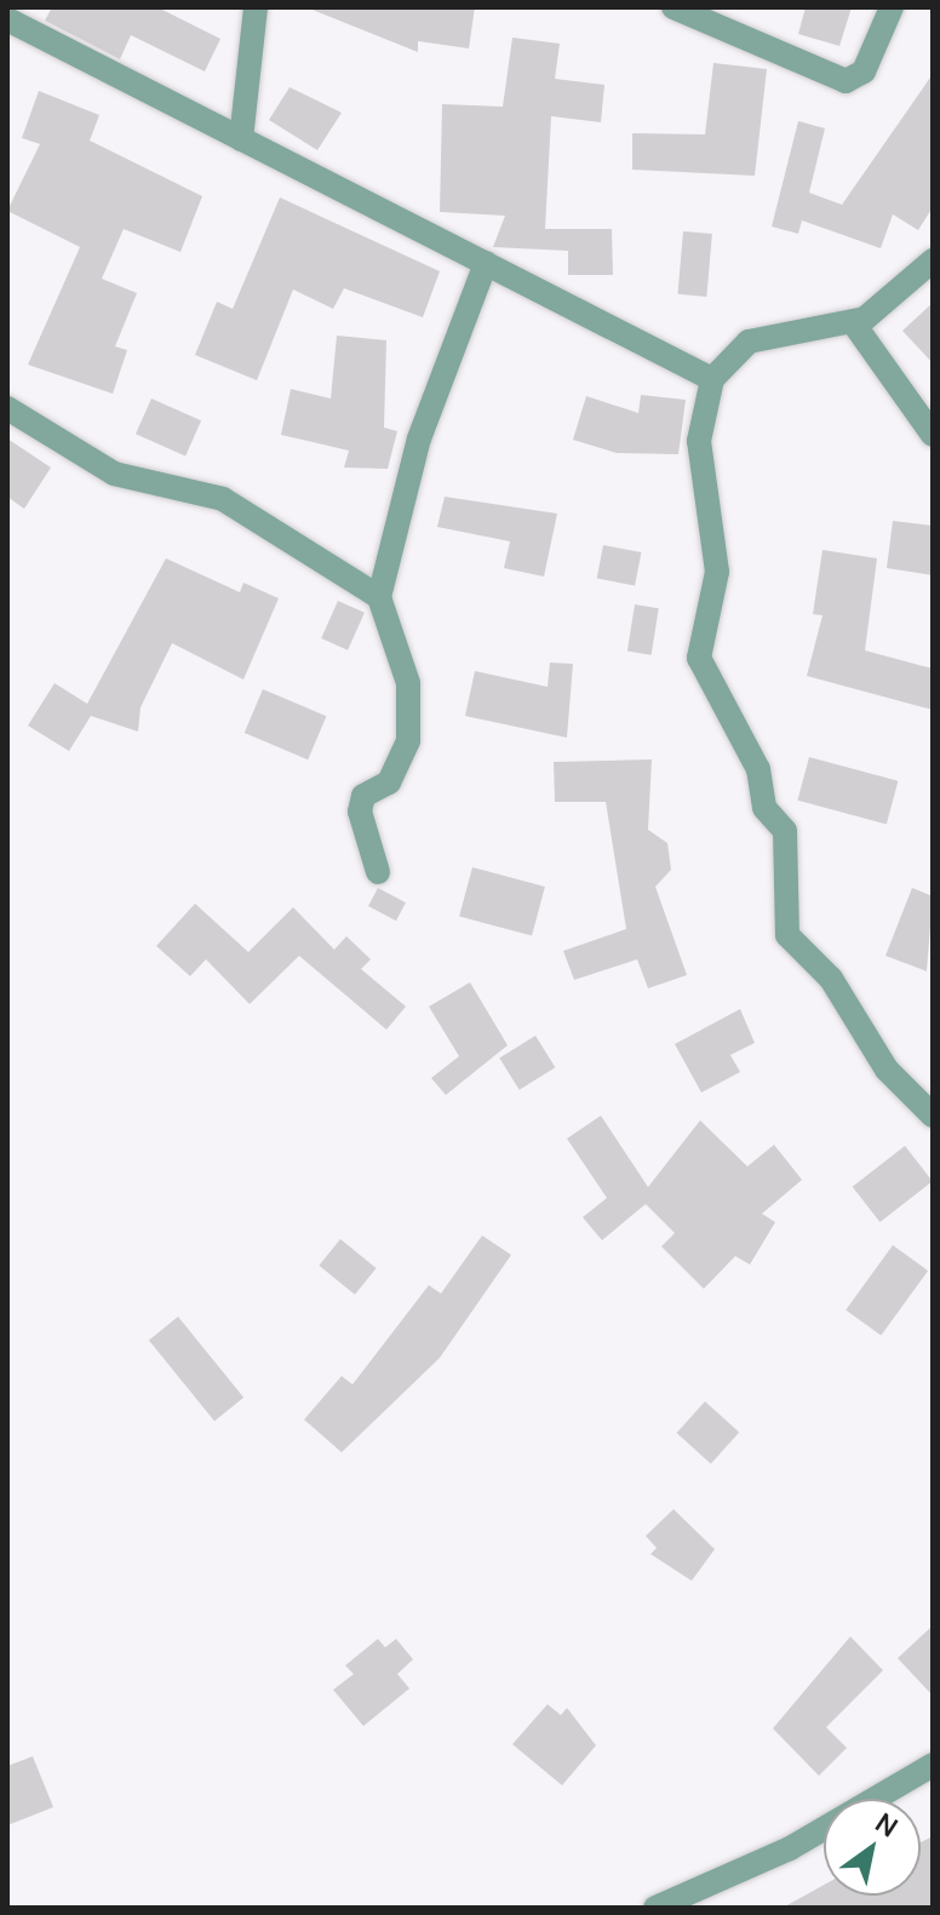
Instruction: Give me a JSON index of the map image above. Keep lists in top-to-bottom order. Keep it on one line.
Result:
{"north":"top right"}
